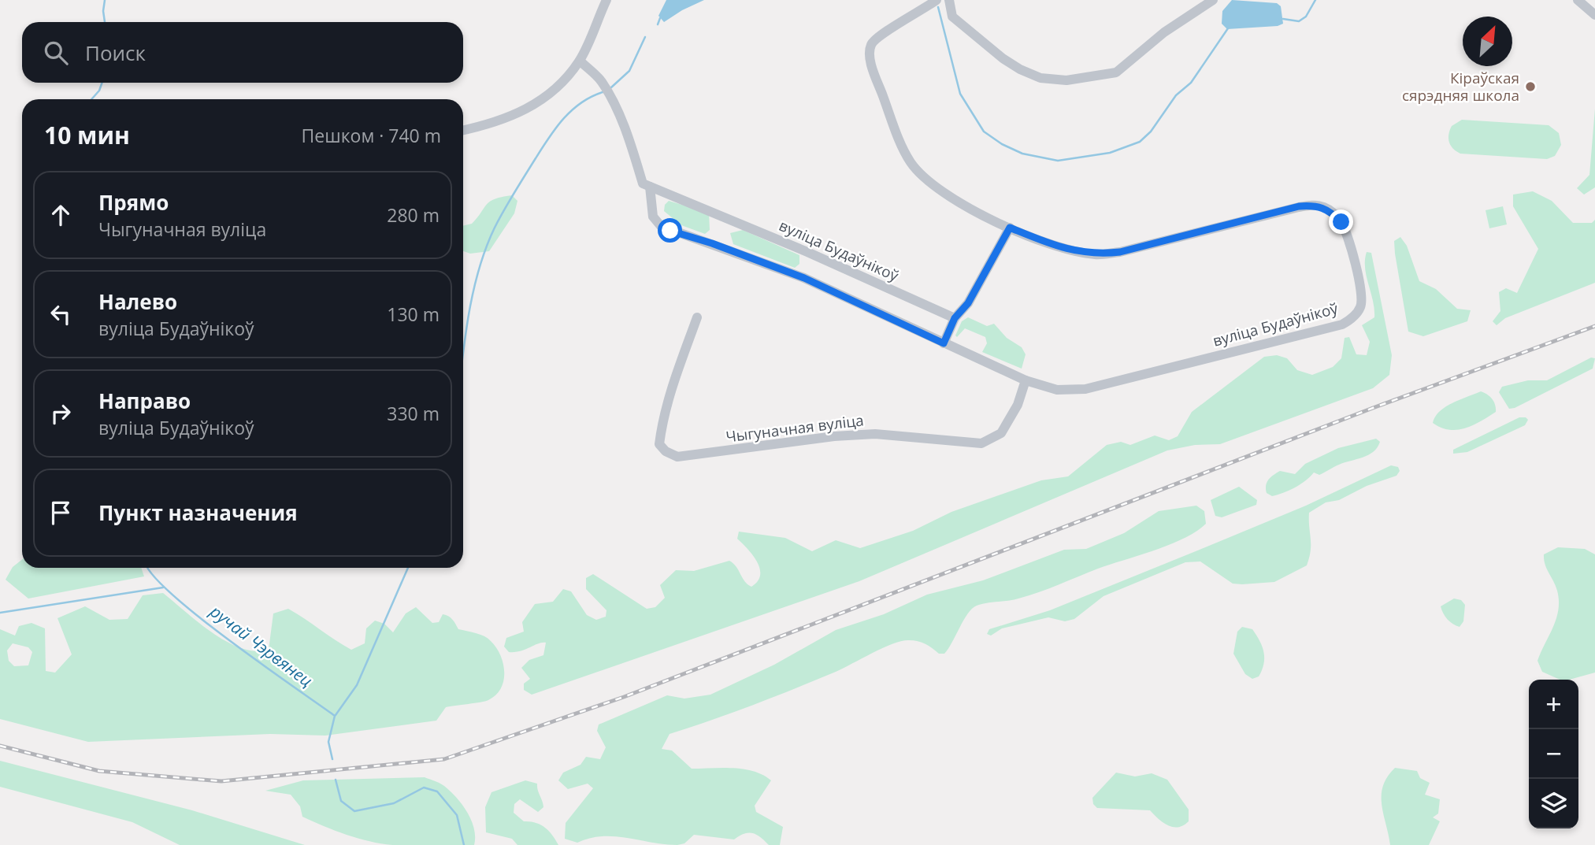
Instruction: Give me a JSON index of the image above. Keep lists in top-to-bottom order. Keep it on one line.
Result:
{"streets":{"street":["вуліца Будаўнікоў","Чыгуначная вуліца"]},"crossings":[["вуліца Будаўнікоў","Чыгуначная вуліца"]],"water":["ручай Чэрвянец"],"places":["Кіраўская сярэдняя школа"],"north":"top right","page":{"search":"Поиск","heading":["10 мин","Пешком · 740 m"],"list":[["Прямо","Чыгуначная вуліца","280 m"],["Налево","вуліца Будаўнікоў","130 m"],["Направо","вуліца Будаўнікоў","330 m"],"Пункт назначения"],"map_buttons":["+","−"]}}
